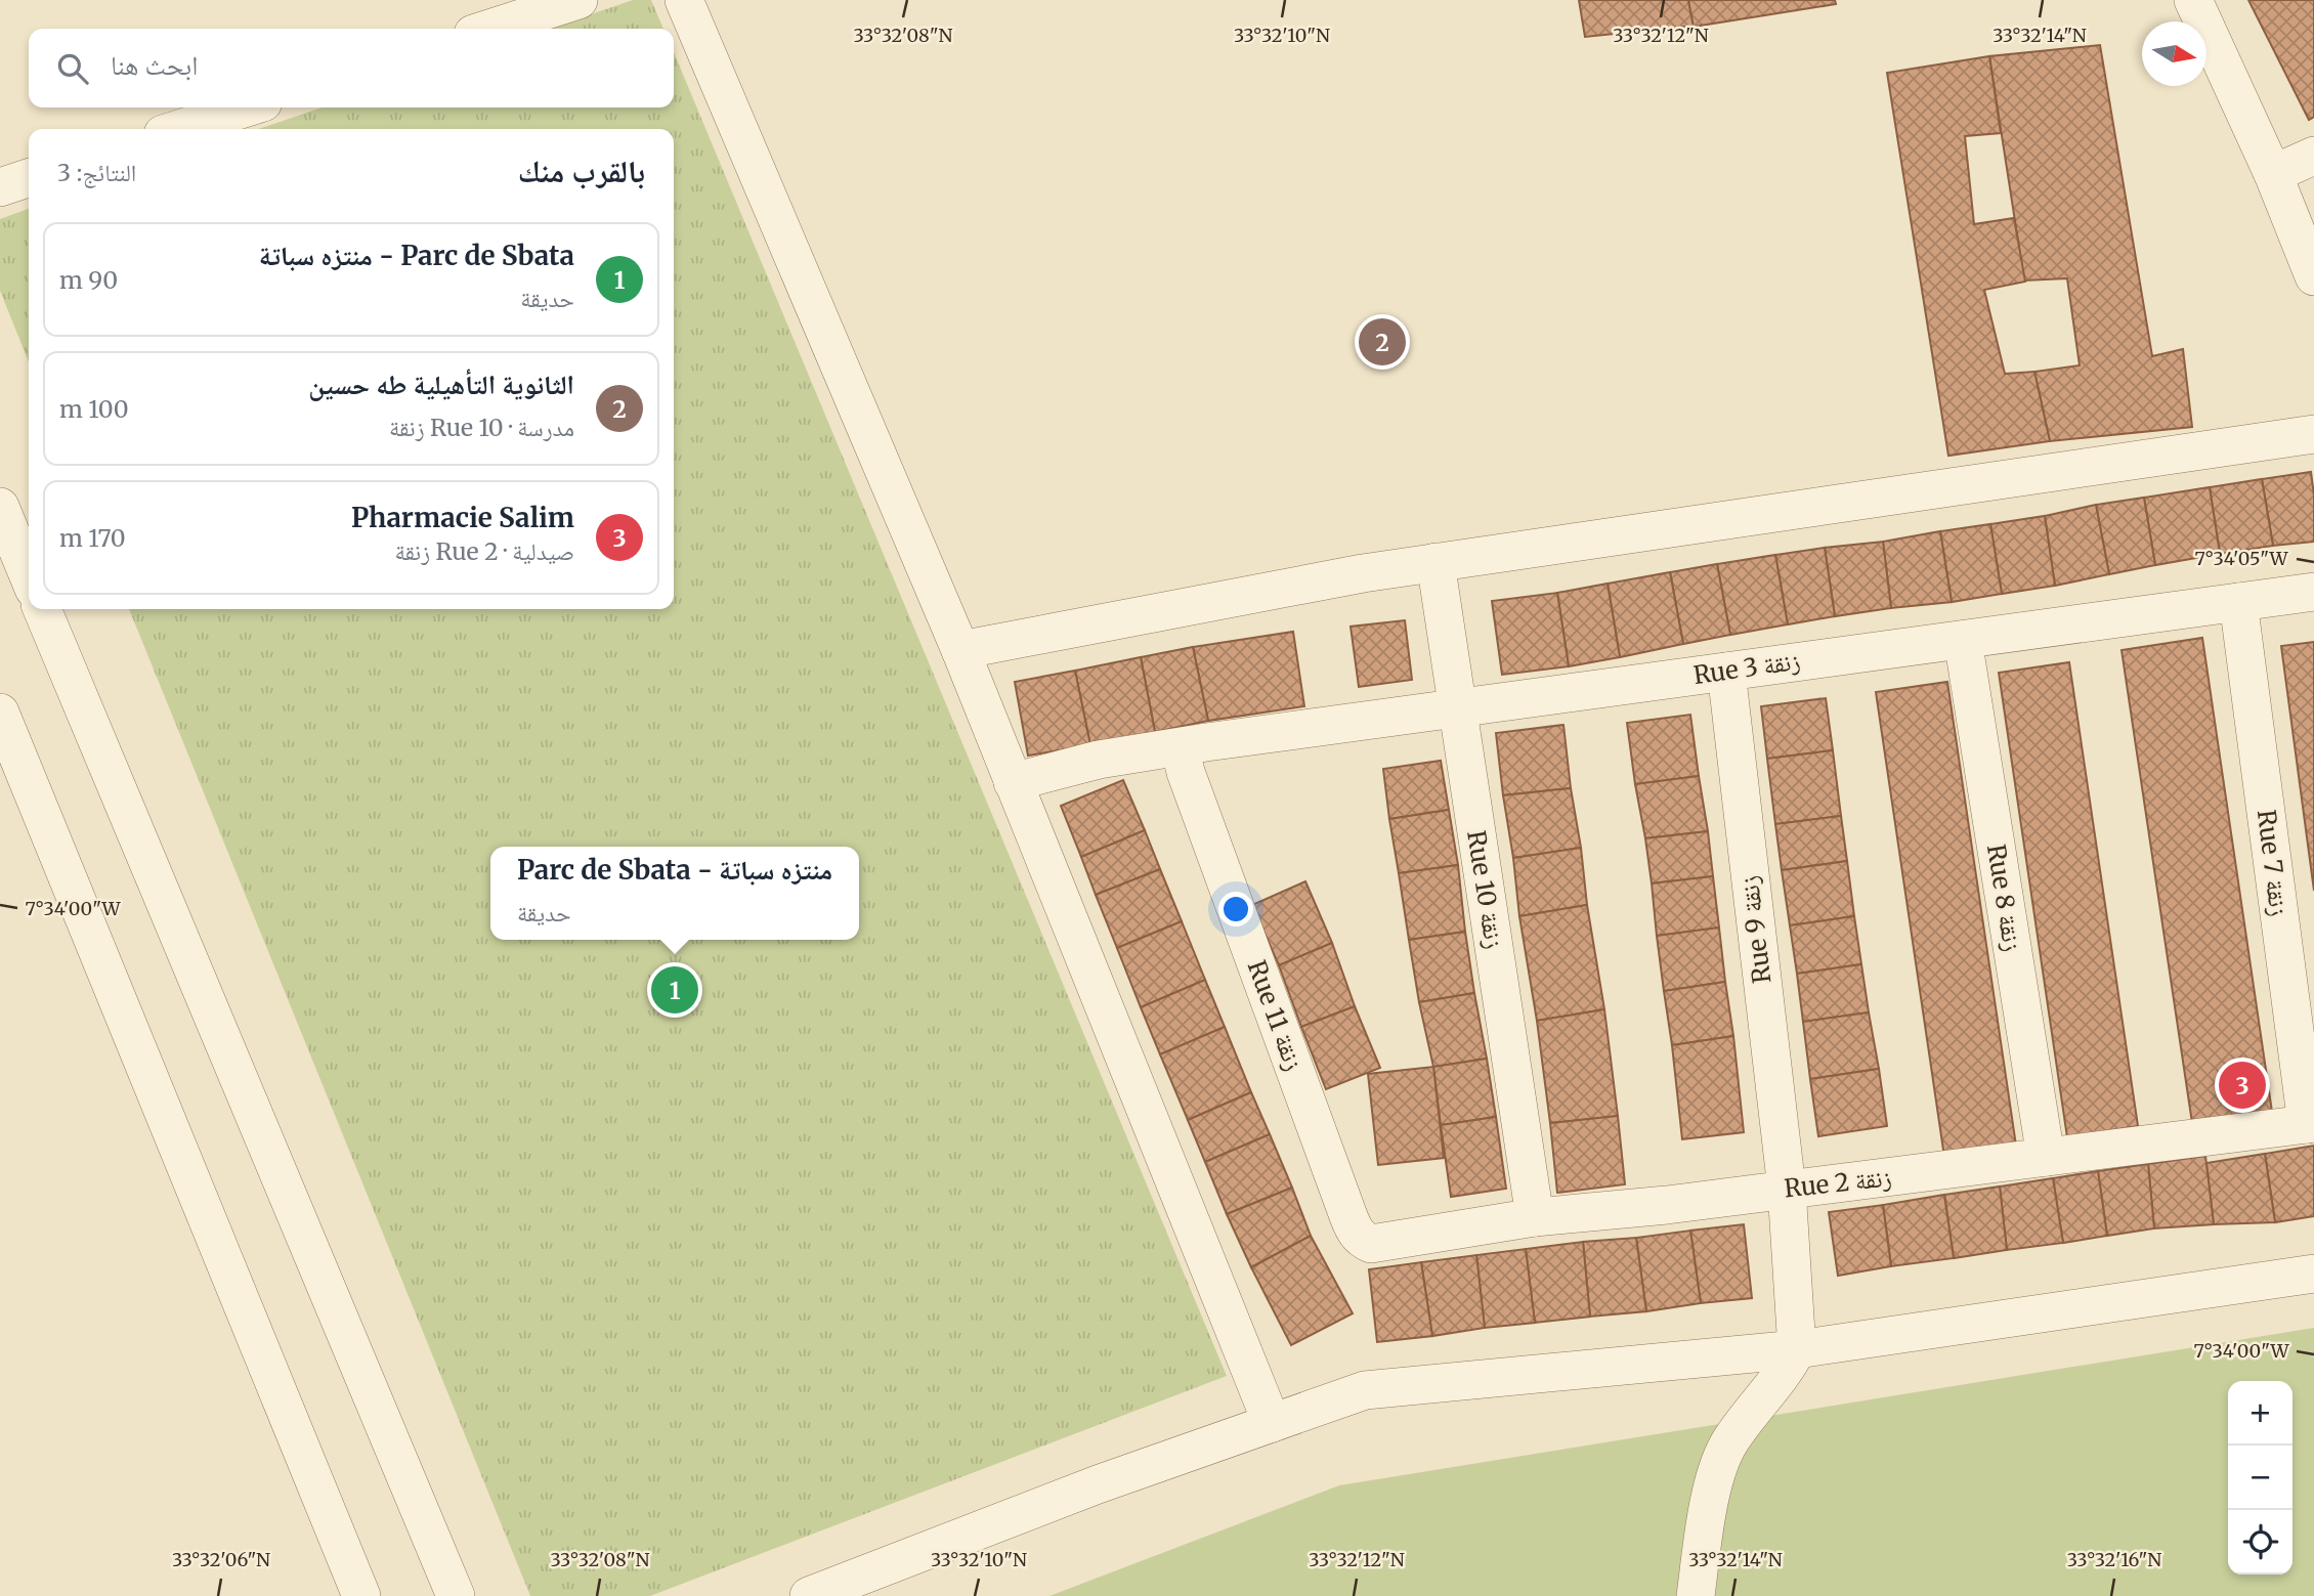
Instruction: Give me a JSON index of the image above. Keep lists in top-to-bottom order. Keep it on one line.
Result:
{"streets":{"street":["Rue 3 زنقة","Rue 7 زنقة","Rue 10 زنقة","Rue 8 زنقة","Rue 9 زنقة","Rue 11 زنقة","Rue 2 زنقة"]},"crossings":[["Rue 3 زنقة","Rue 7 زنقة"],["Rue 3 زنقة","Rue 10 زنقة"],["Rue 3 زنقة","Rue 8 زنقة"],["Rue 3 زنقة","Rue 9 زنقة"],["Rue 3 زنقة","Rue 11 زنقة"],["Rue 7 زنقة","Rue 2 زنقة"],["Rue 10 زنقة","Rue 2 زنقة"],["Rue 8 زنقة","Rue 2 زنقة"],["Rue 9 زنقة","Rue 2 زنقة"],["Rue 11 زنقة","Rue 2 زنقة"]],"north":"right","page":{"search":"ابحث هنا","heading":["بالقرب منك","النتائج: 3"],"list":[{"mark":"1","name":"Parc de Sbata - منتزه سباتة","note":"حديقة","value":"90 m"},{"mark":"2","name":"الثانوية التأهيلية طه حسين","note":"مدرسة · Rue 10 زنقة","value":"100 m"},{"mark":"3","name":"Pharmacie Salim","note":"صيدلية · Rue 2 زنقة","value":"170 m"}],"pins":["2","1","3"],"popup":["Parc de Sbata - منتزه سباتة","حديقة"],"map_buttons":["+","−"]},"coordinates":["33°32'08\"N","33°32'10\"N","33°32'12\"N","33°32'14\"N","7°34'05\"W","7°34'00\"W","33°32'06\"N","33°32'16\"N"]}
